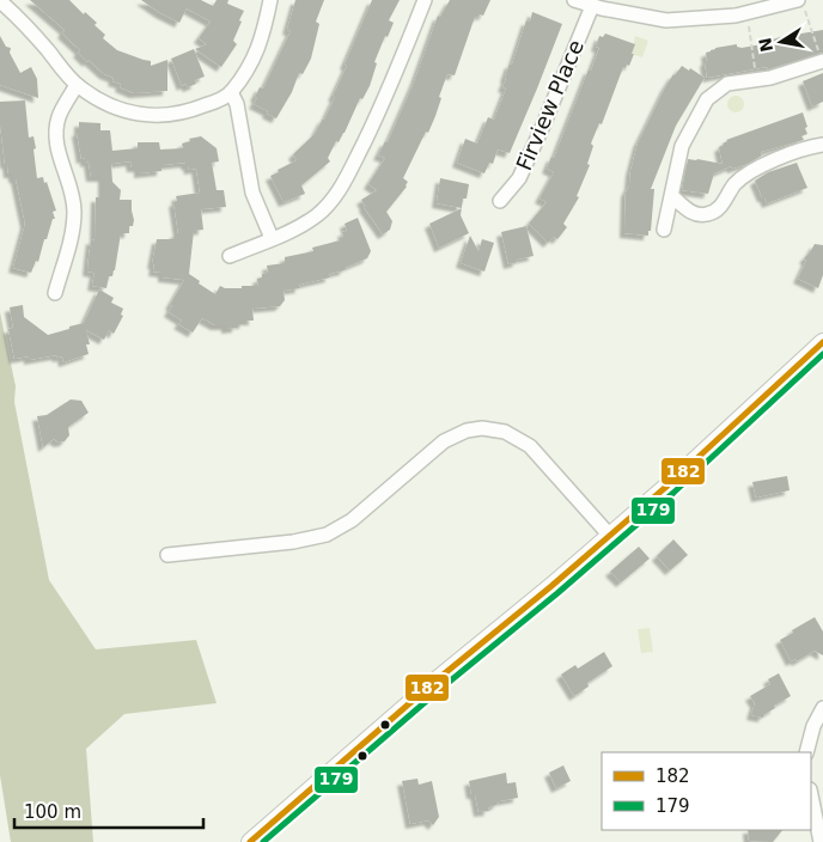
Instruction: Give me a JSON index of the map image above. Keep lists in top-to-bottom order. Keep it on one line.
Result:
{"streets":{"street":["Firview Place"]},"lines":["transit line 182","transit line 179"],"legend":["182","179"],"scale_bar":"100 m","north":"left"}
